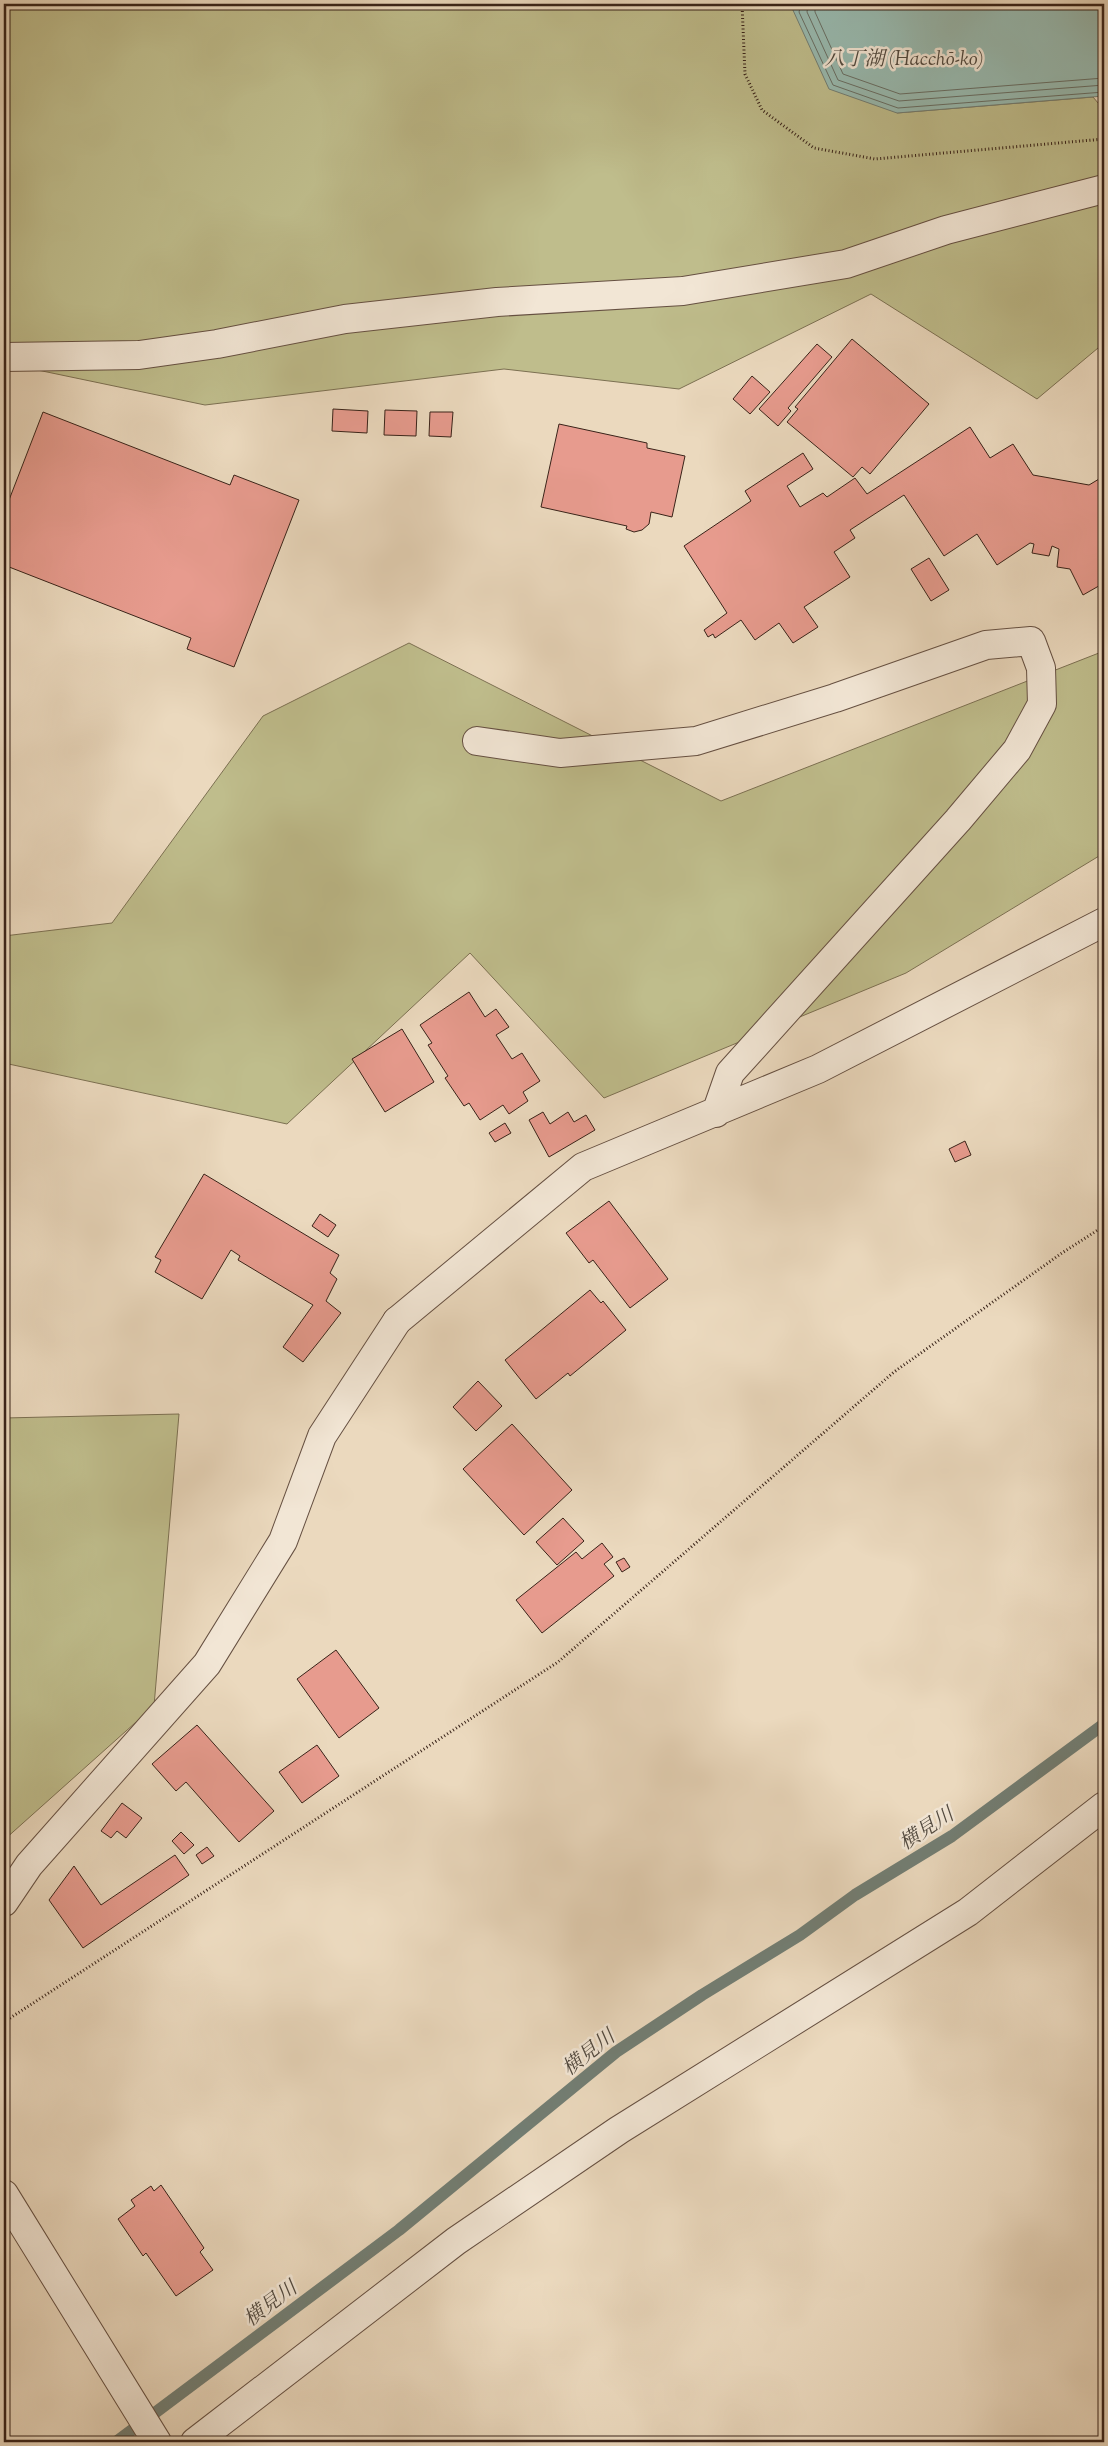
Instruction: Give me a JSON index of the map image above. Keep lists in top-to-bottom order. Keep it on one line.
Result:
{"water":["八丁湖 (Hacchō-ko)","横見川"]}
